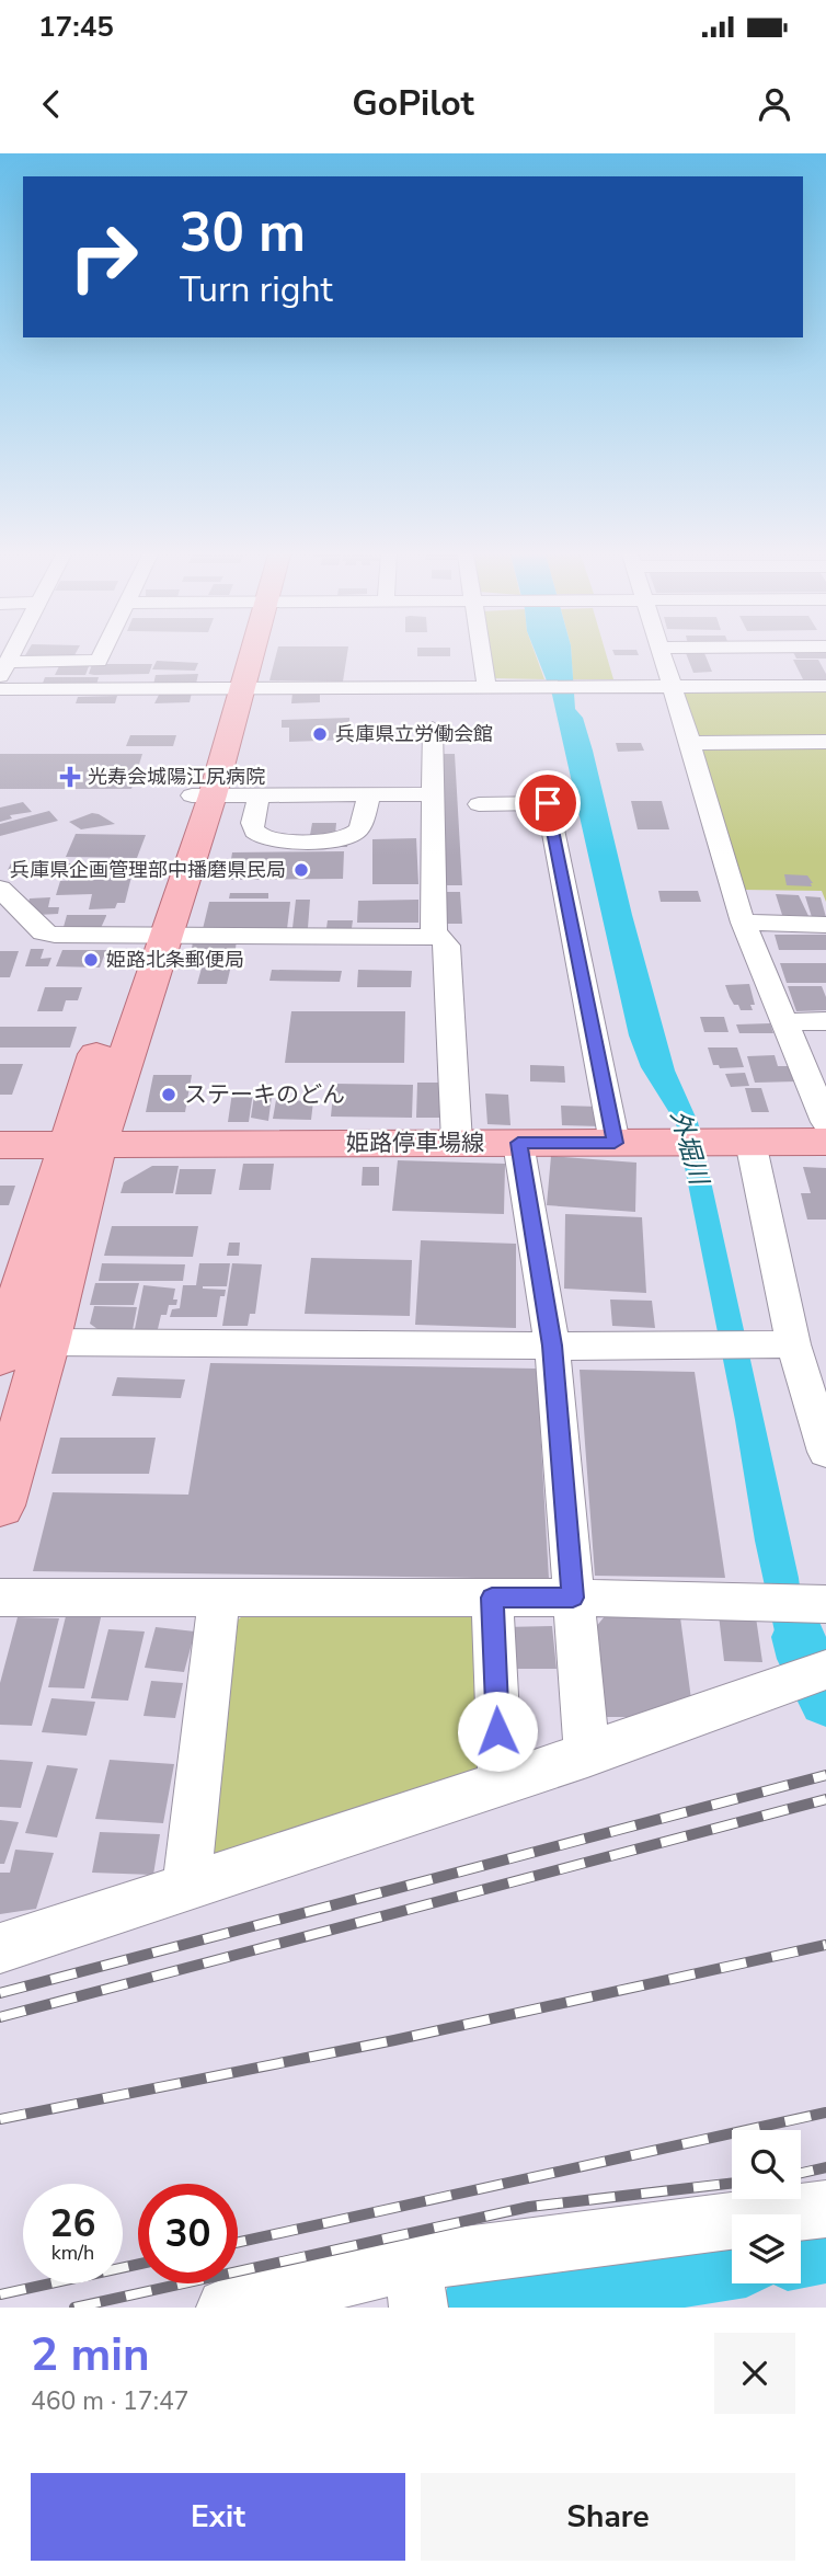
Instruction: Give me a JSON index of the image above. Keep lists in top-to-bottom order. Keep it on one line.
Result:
{"streets":{"main road":["姫路停車場線"]},"water":["外堀川"],"places":{"other":["兵庫県立労働会館","兵庫県企画管理部中播磨県民局","姫路北条郵便局","ステーキのどん"],"health":["光寿会城陽江尻病院"]},"page":{"status":"17:45","header":"GoPilot","turn":["30 m","Turn right"],"speed":"26 km/h","limit":"30","heading":["2 min","460 m · 17:47"],"buttons":["Exit","Share"]}}
